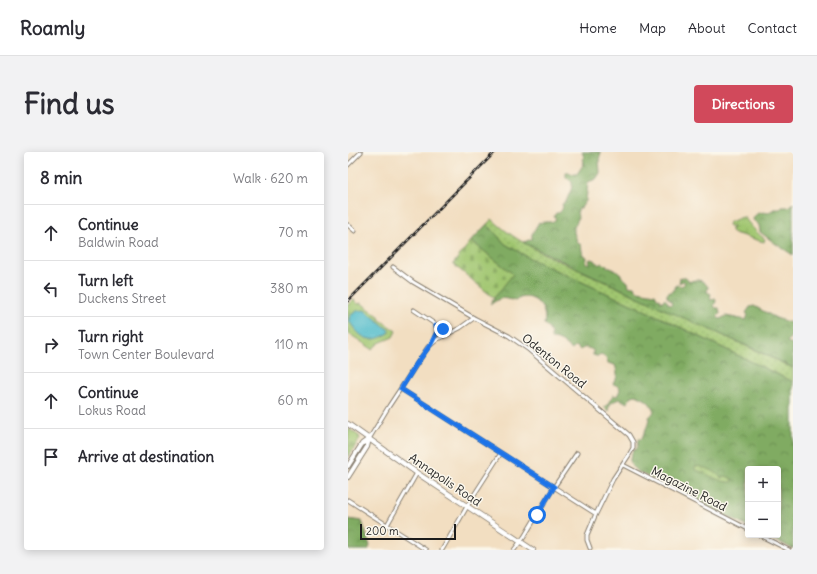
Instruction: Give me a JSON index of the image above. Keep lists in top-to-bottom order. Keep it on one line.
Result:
{"streets":{"main road":["Annapolis Road"],"street":["Odenton Road","Magazine Road"]},"crossings":[["Odenton Road","Magazine Road"]],"scale_bar":"200 m","page":{"header":"Roamly","nav":["Home","Map","About","Contact"],"buttons":"Directions","title":"Find us","heading":["8 min","Walk · 620 m"],"list":[["Continue","Baldwin Road","70 m"],["Turn left","Duckens Street","380 m"],["Turn right","Town Center Boulevard","110 m"],["Continue","Lokus Road","60 m"],"Arrive at destination"],"map_buttons":["+","−"],"scale":"200 m"}}
